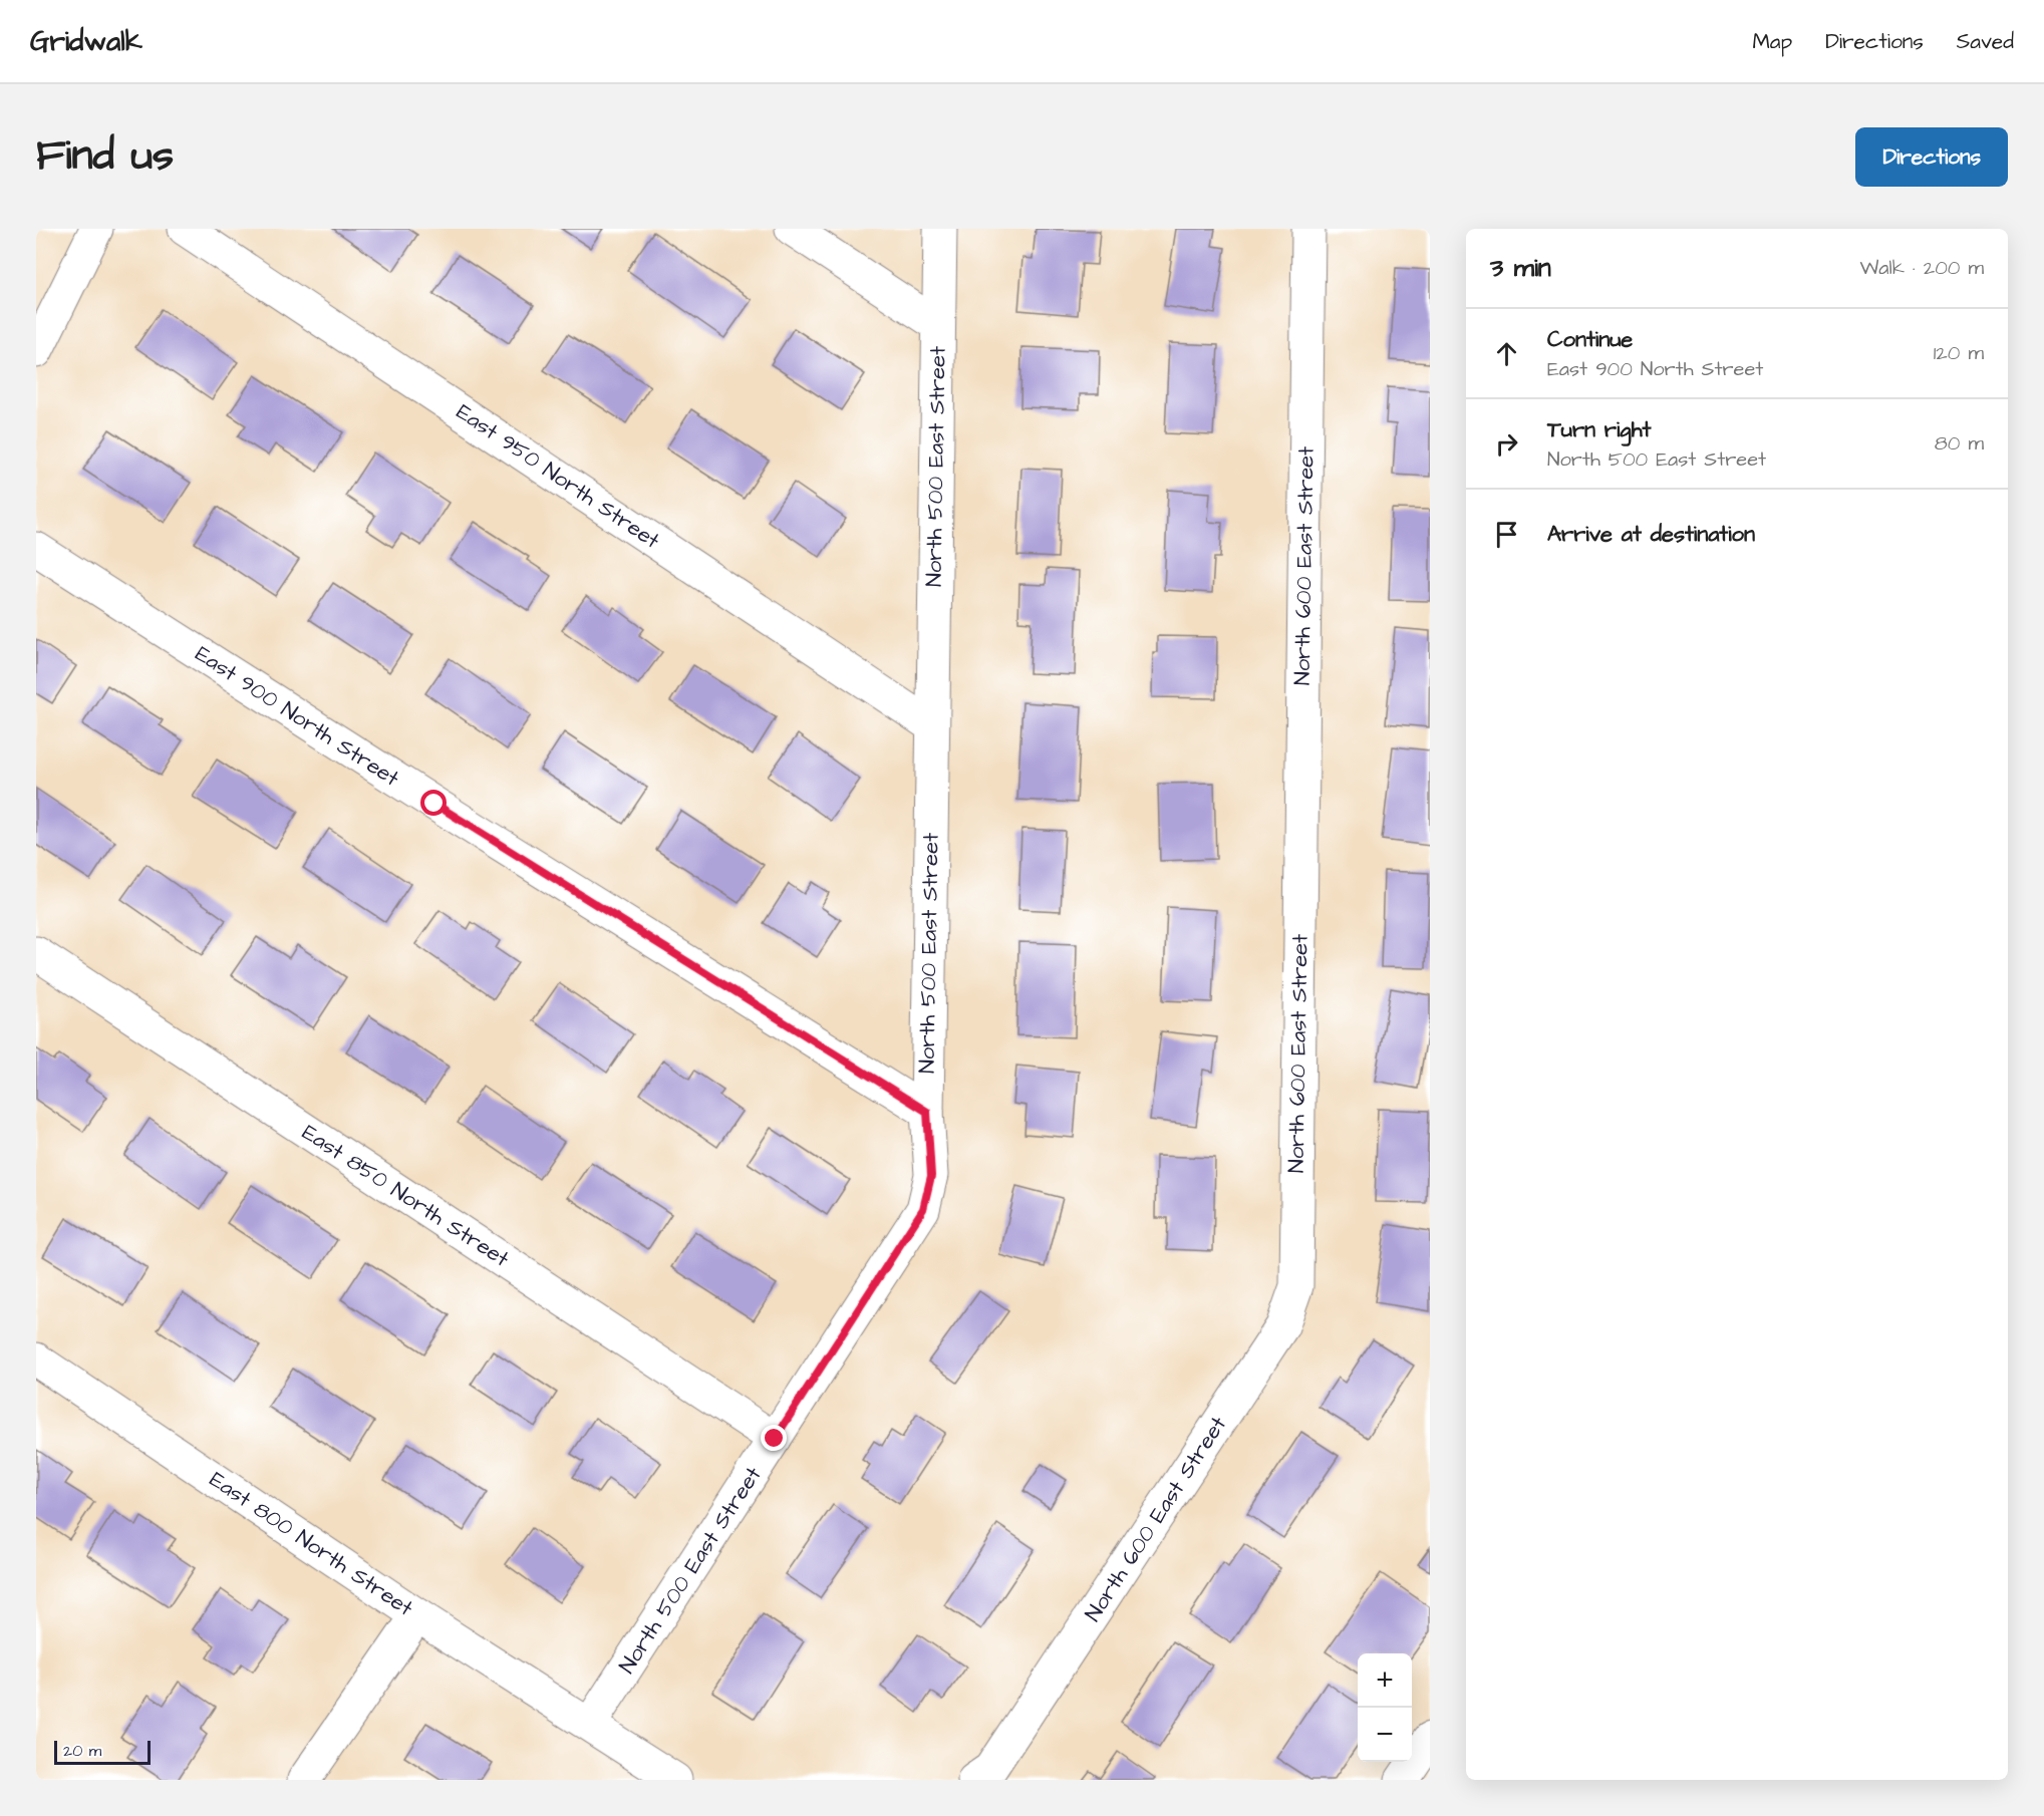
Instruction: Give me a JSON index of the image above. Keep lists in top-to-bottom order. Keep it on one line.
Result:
{"streets":{"street":["North 500 East Street","East 950 North Street","North 600 East Street","East 900 North Street","East 850 North Street","East 800 North Street"]},"crossings":[["North 500 East Street","East 950 North Street"],["North 500 East Street","East 900 North Street"],["North 500 East Street","East 850 North Street"],["North 500 East Street","East 800 North Street"]],"scale_bar":"20 m","page":{"header":"Gridwalk","nav":["Map","Directions","Saved"],"title":"Find us","buttons":"Directions","heading":["3 min","Walk · 200 m"],"list":[["Continue","East 900 North Street","120 m"],["Turn right","North 500 East Street","80 m"],"Arrive at destination"],"map_buttons":["+","−"],"scale":"20 m"}}
